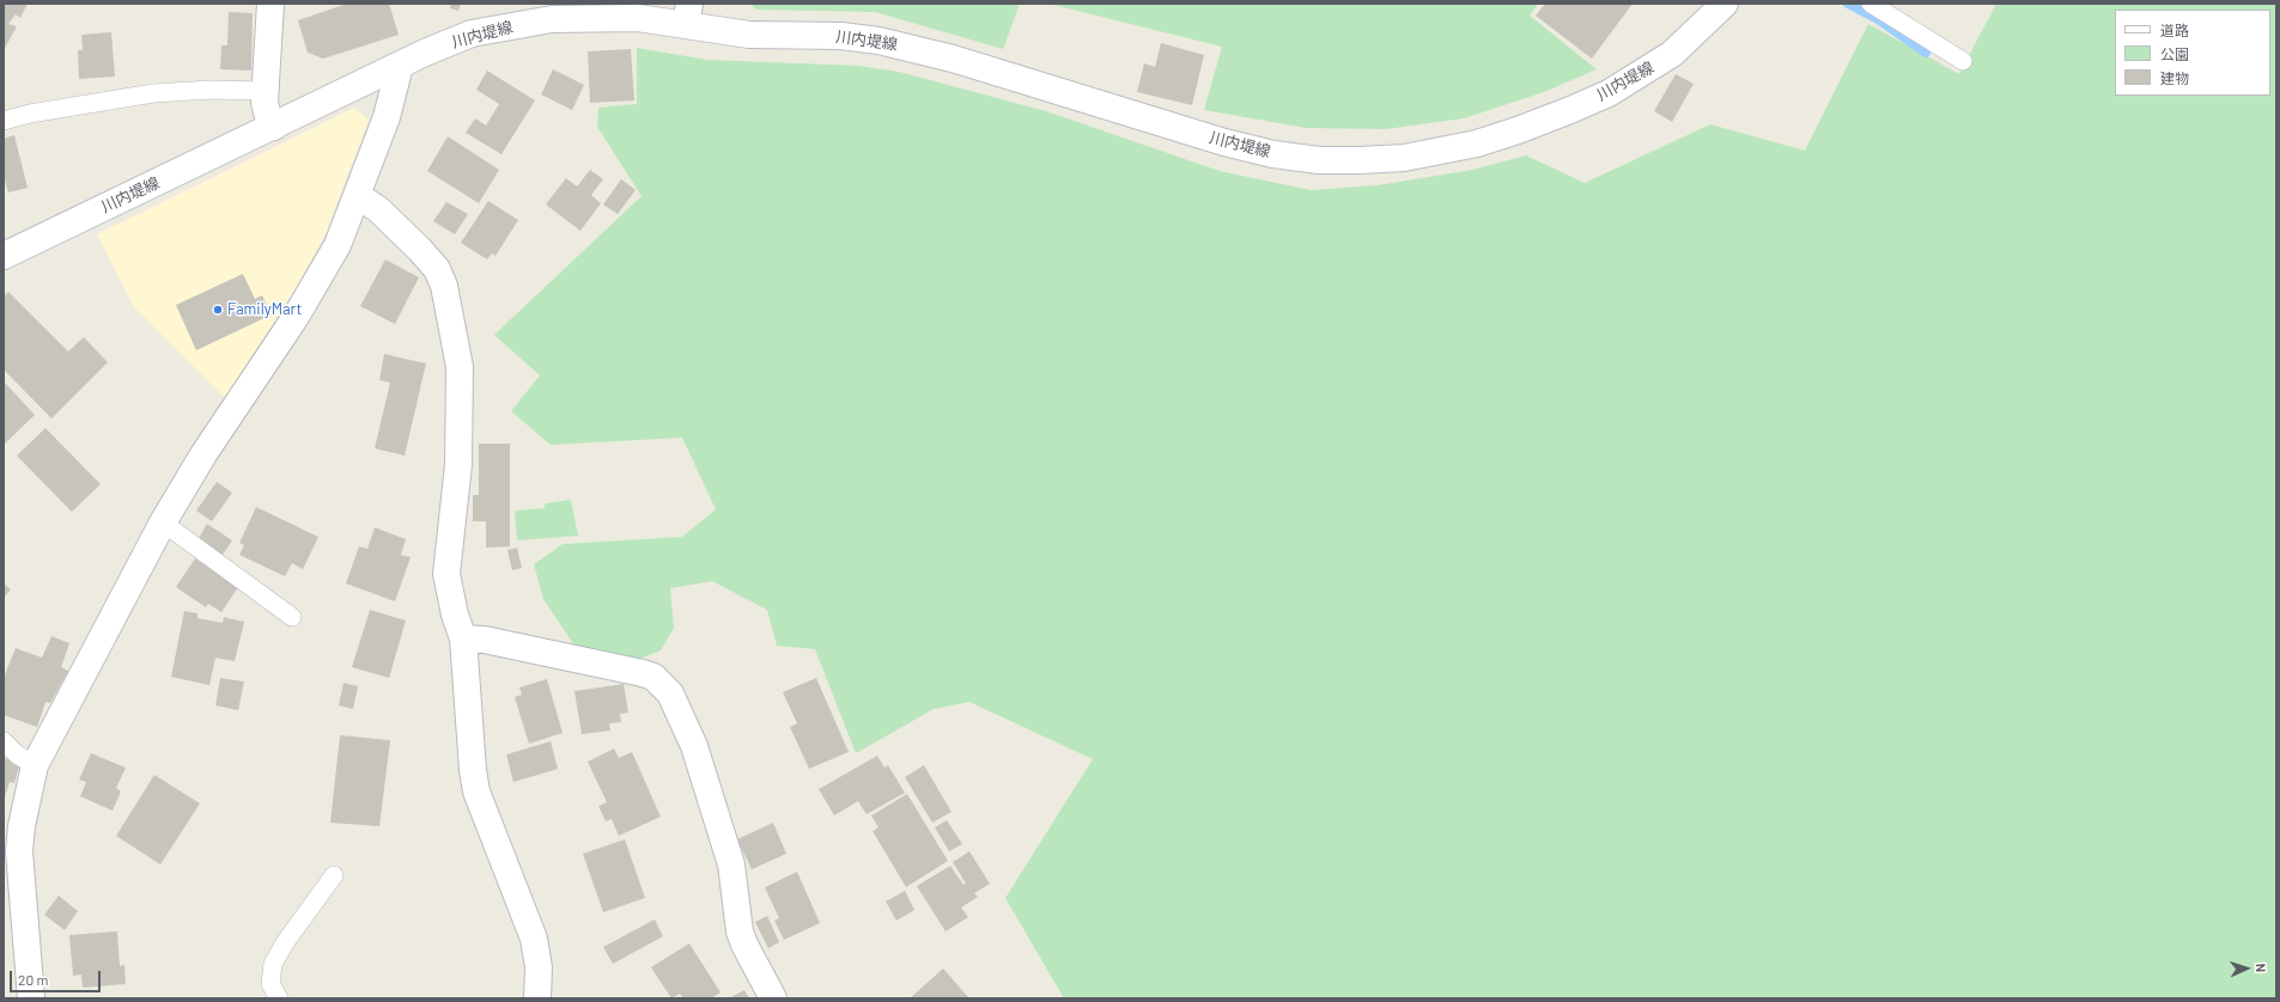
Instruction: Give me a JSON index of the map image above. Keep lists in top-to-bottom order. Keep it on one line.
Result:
{"streets":{"street":["川内堤線"]},"places":["FamilyMart"],"legend":["道路","公園","建物"],"scale_bar":"20 m","north":"right"}
